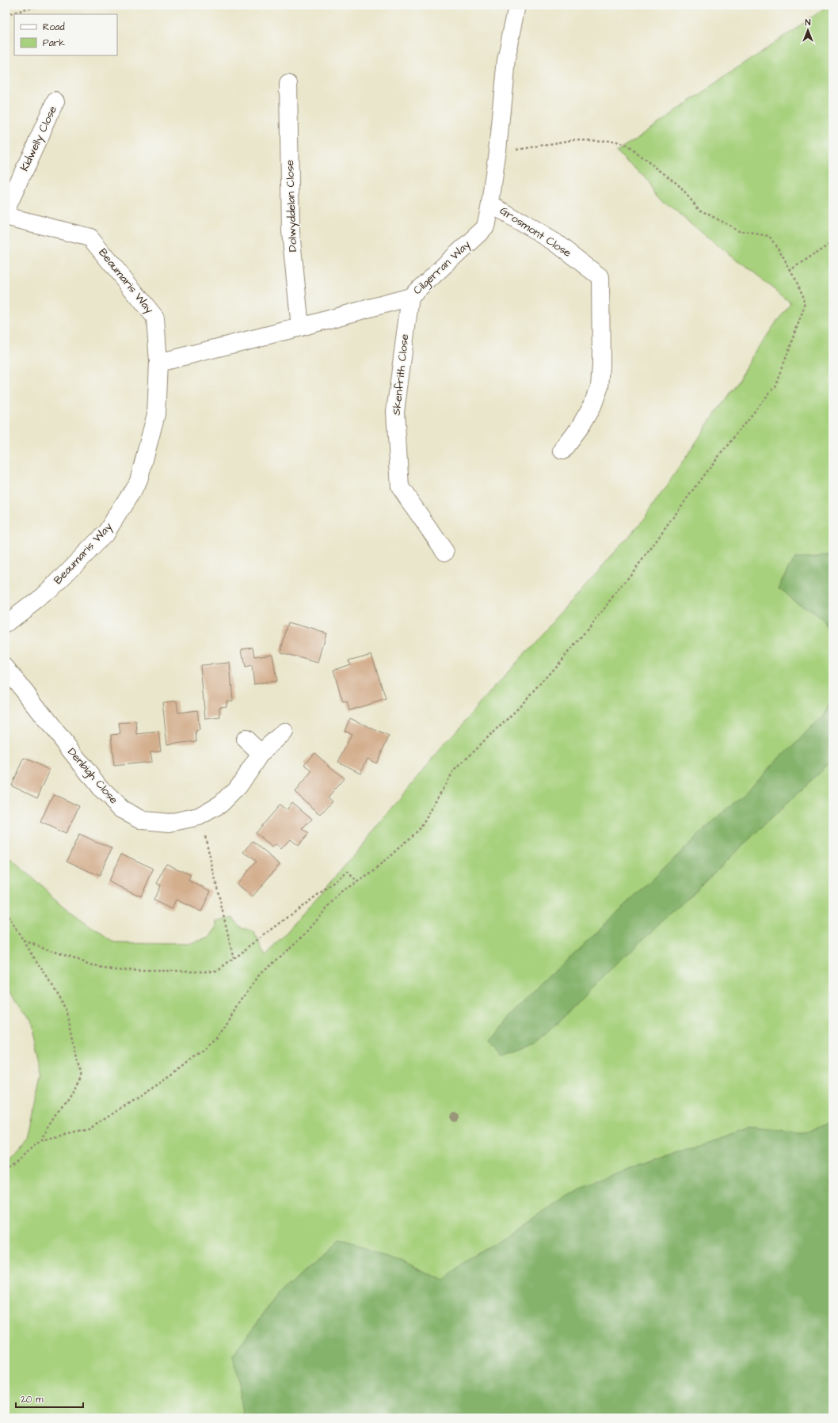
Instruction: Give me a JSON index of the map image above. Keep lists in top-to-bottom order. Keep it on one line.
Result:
{"streets":{"street":["Kidwelly Close","Dolwyddelan Close","Grosmont Close","Cilgerran Way","Beaumaris Way","Skenfrith Close","Denbigh Close"]},"crossings":[["Dolwyddelan Close","Cilgerran Way"],["Grosmont Close","Cilgerran Way"],["Cilgerran Way","Beaumaris Way"],["Cilgerran Way","Skenfrith Close"]],"legend":["Road","Park"],"scale_bar":"20 m","north":"top"}
